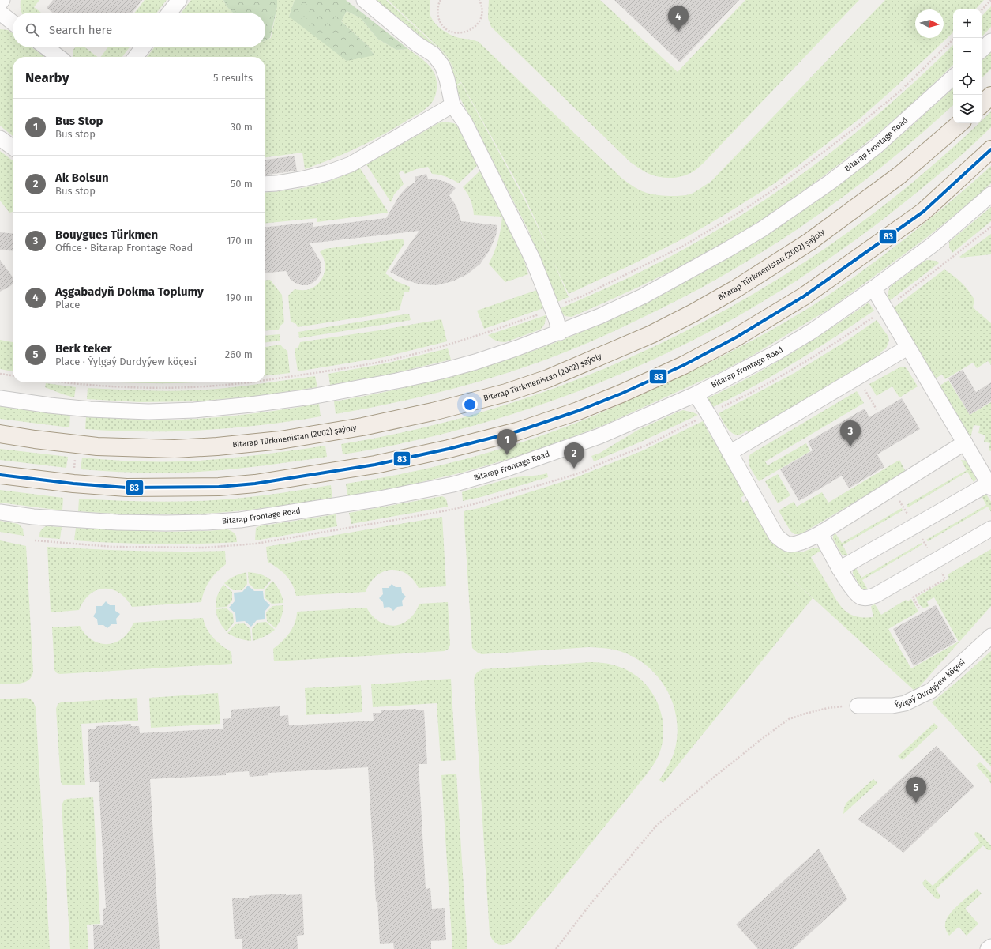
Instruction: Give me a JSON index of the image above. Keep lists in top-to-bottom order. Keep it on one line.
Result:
{"streets":{"main road":["Bitarap Türkmenistan (2002) şaýoly"],"street":["Bitarap Frontage Road","Ýylgaý Durdyýew köçesi"]},"lines":["transit line 83"],"north":"right","page":{"pins":["4","3","1","2","5"],"map_buttons":["+","−"],"search":"Search here","heading":["Nearby","5 results"],"list":[{"mark":"1","name":"Bus Stop","note":"Bus stop","value":"30 m"},{"mark":"2","name":"Ak Bolsun","note":"Bus stop","value":"50 m"},{"mark":"3","name":"Bouygues Türkmen","note":"Office · Bitarap Frontage Road","value":"170 m"},{"mark":"4","name":"Aşgabadyň Dokma Toplumy","note":"Place","value":"190 m"},{"mark":"5","name":"Berk teker","note":"Place · Ýylgaý Durdyýew köçesi","value":"260 m"}]}}
